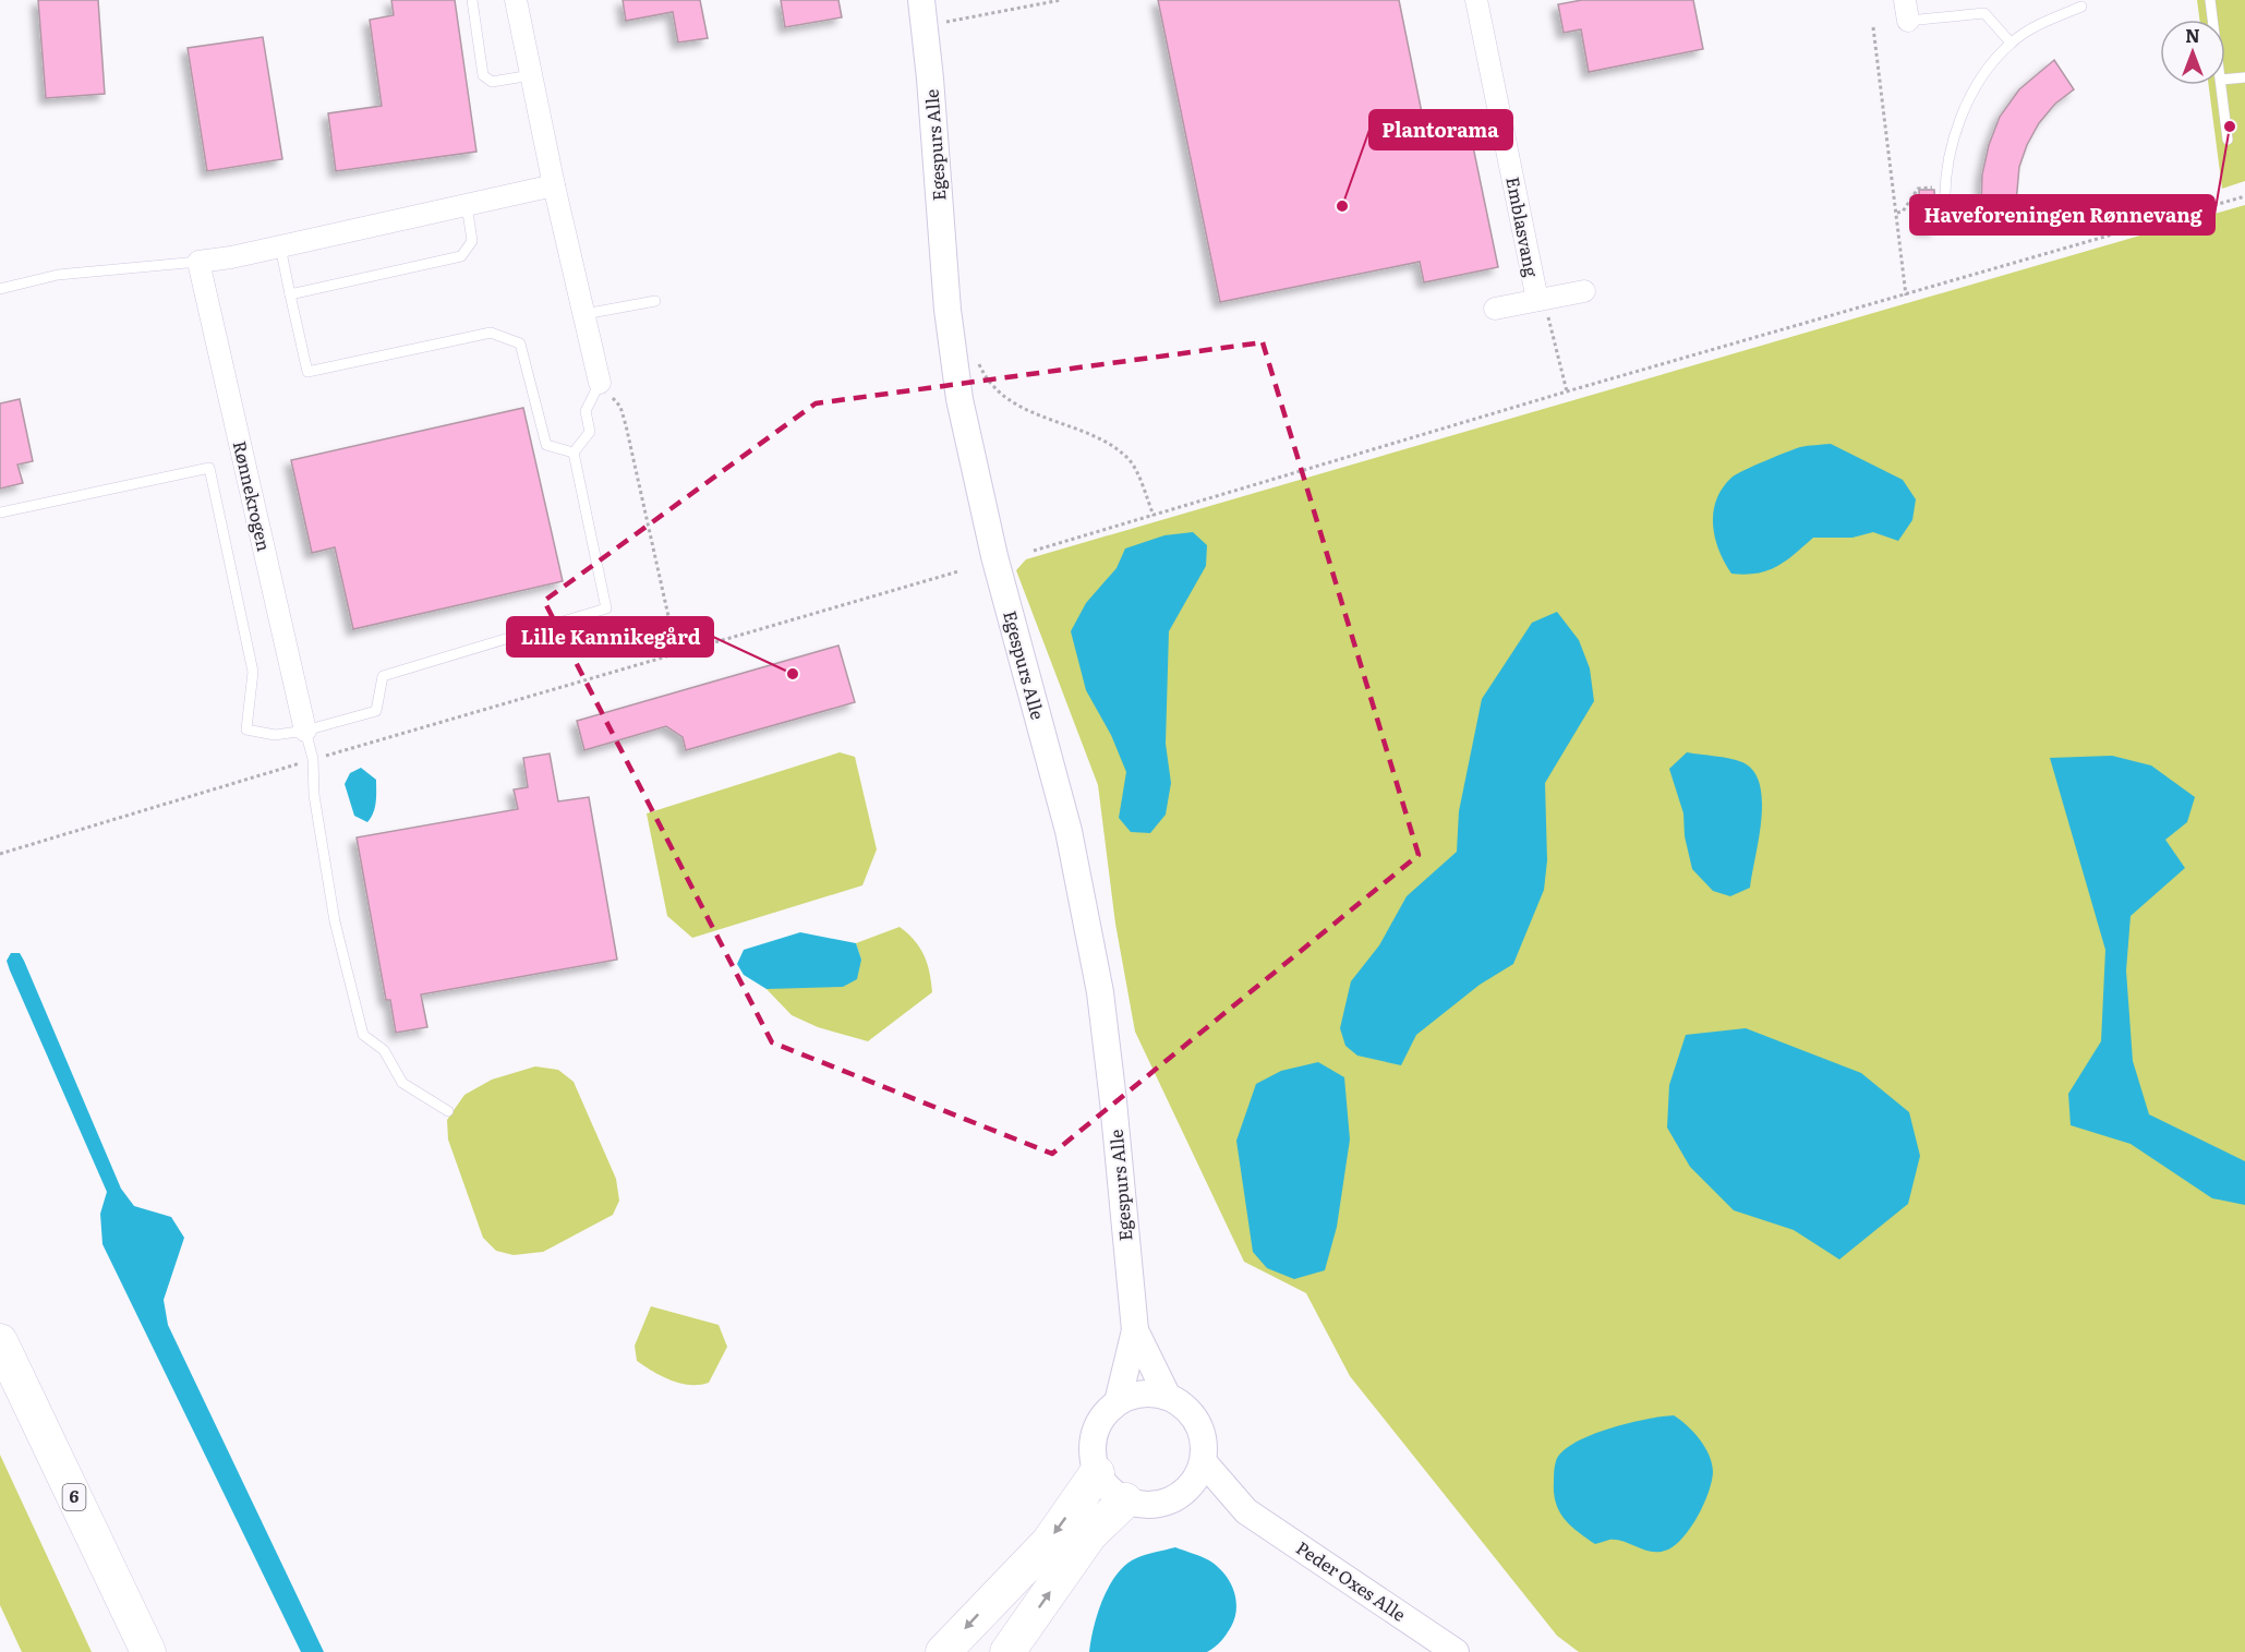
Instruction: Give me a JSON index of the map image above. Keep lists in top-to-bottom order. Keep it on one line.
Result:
{"streets":{"highway":["6"],"street":["Egespurs Alle","Emblasvang","Rønnekrogen","Peder Oxes Alle"]},"crossings":[["Egespurs Alle","Peder Oxes Alle"]],"places":["Haveforeningen Rønnevang","Plantorama","Lille Kannikegård"],"north":"top"}
